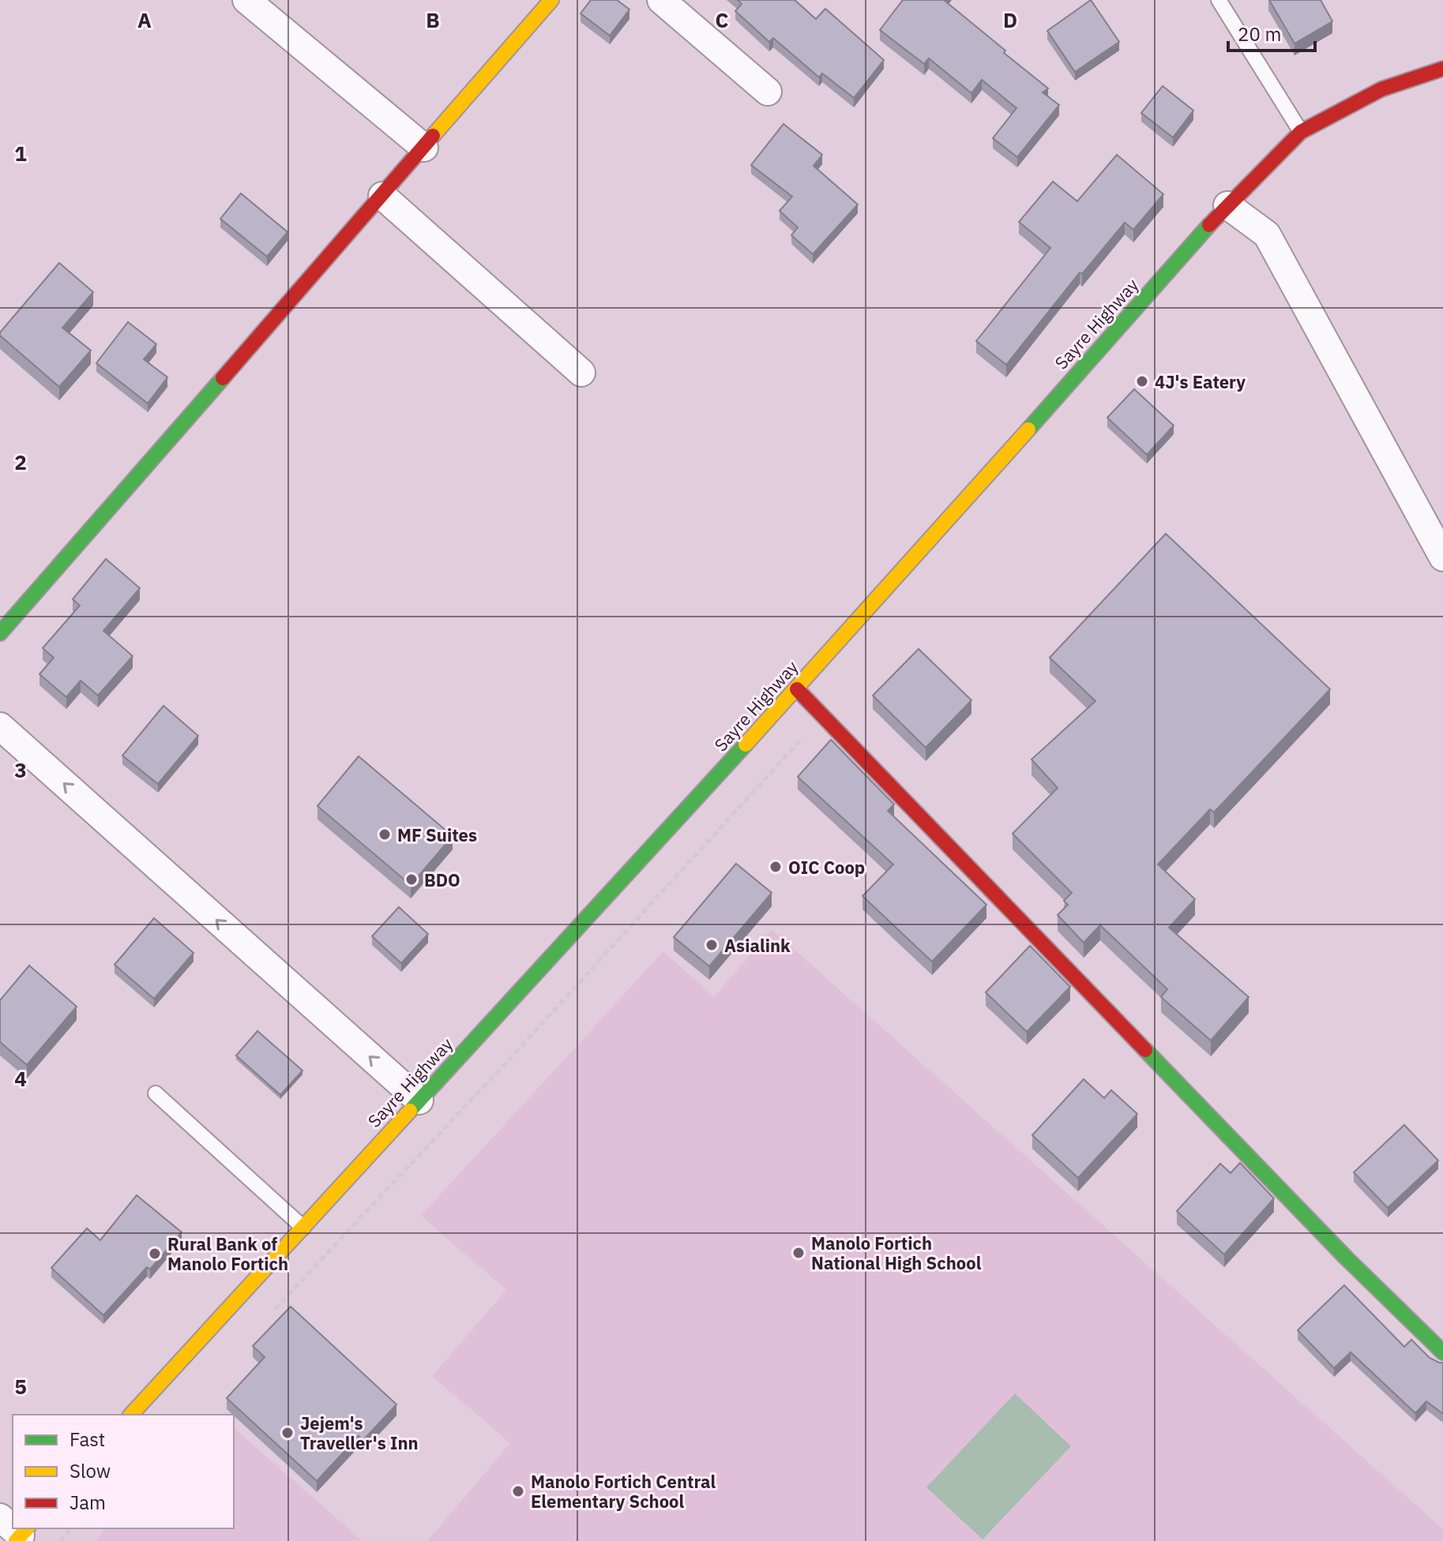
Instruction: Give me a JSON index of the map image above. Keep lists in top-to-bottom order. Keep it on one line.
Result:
{"streets":{"main road":["Sayre Highway"]},"places":["4J's Eatery","MF Suites","OIC Coop","BDO","Asialink","Manolo Fortich National High School","Rural Bank of Manolo Fortich","Jejem's Traveller's Inn","Manolo Fortich Central Elementary School"],"legend":["Fast","Slow","Jam"],"scale_bar":"20 m","grid":{"columns":["A","B","C","D"],"rows":["1","2","3","4","5"]}}
